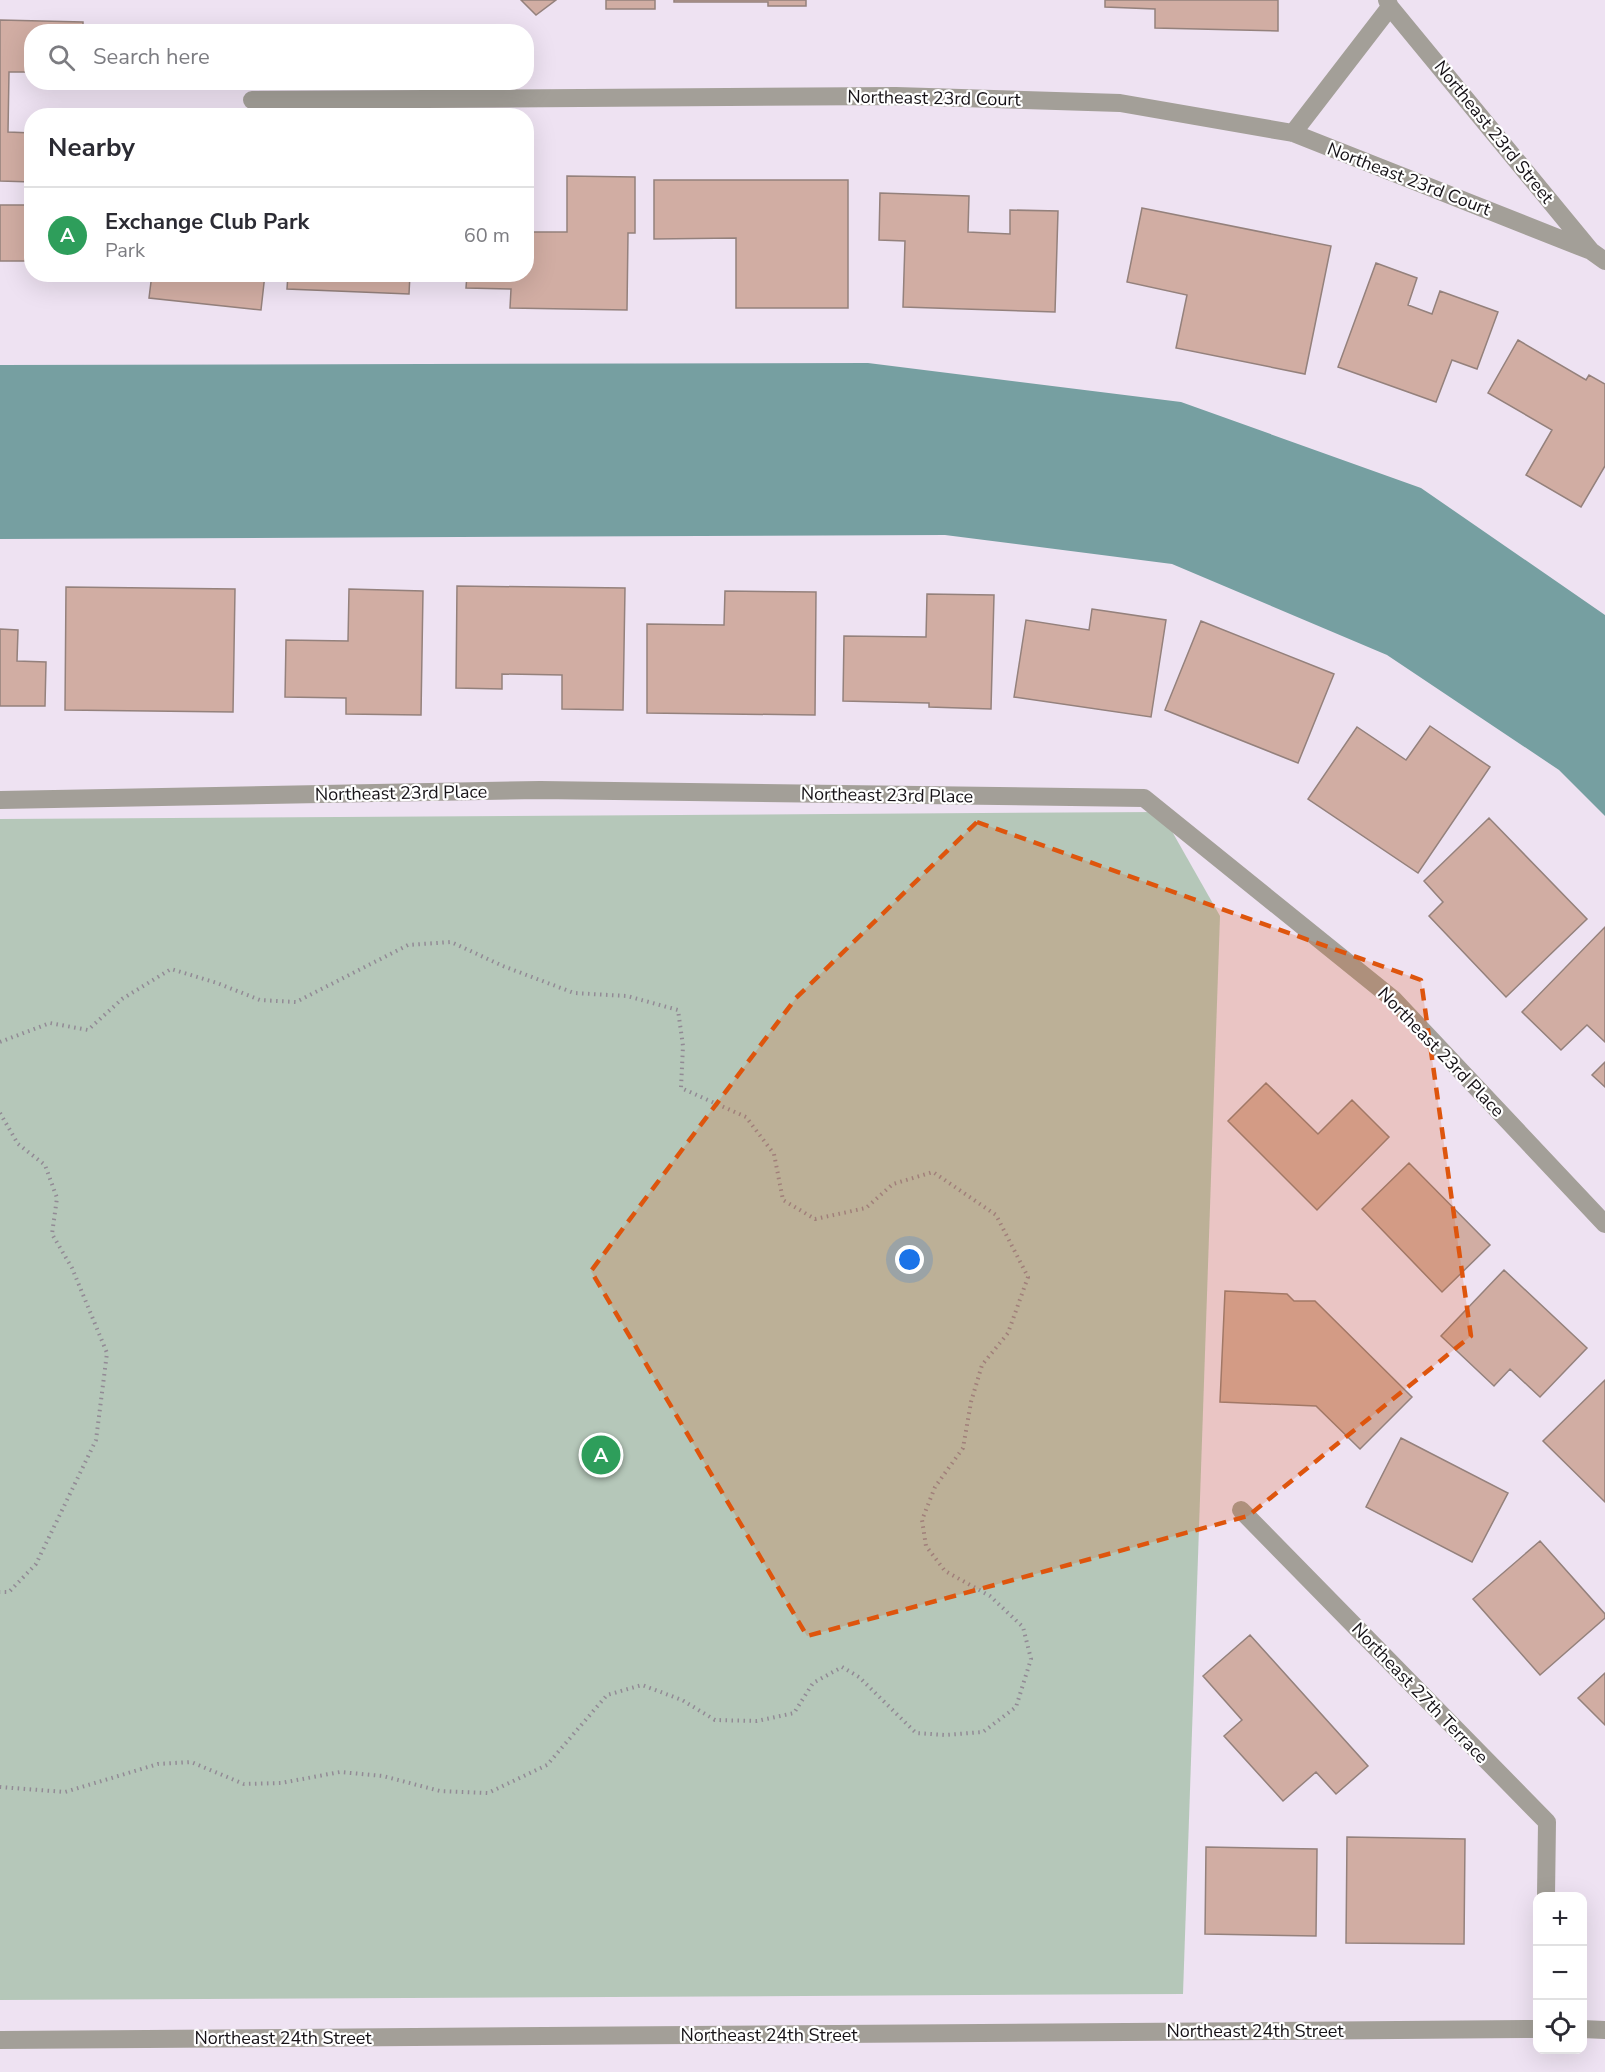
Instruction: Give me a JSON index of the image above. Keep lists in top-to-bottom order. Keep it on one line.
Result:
{"streets":{"street":["Northeast 23rd Court","Northeast 23rd Street","Northeast 23rd Place","Northeast 27th Terrace","Northeast 24th Street"]},"crossings":[["Northeast 23rd Court","Northeast 23rd Street"]],"page":{"search":"Search here","heading":"Nearby","list":[{"mark":"A","name":"Exchange Club Park","note":"Park","value":"60 m"}],"pins":"A","map_buttons":["+","−"]}}
